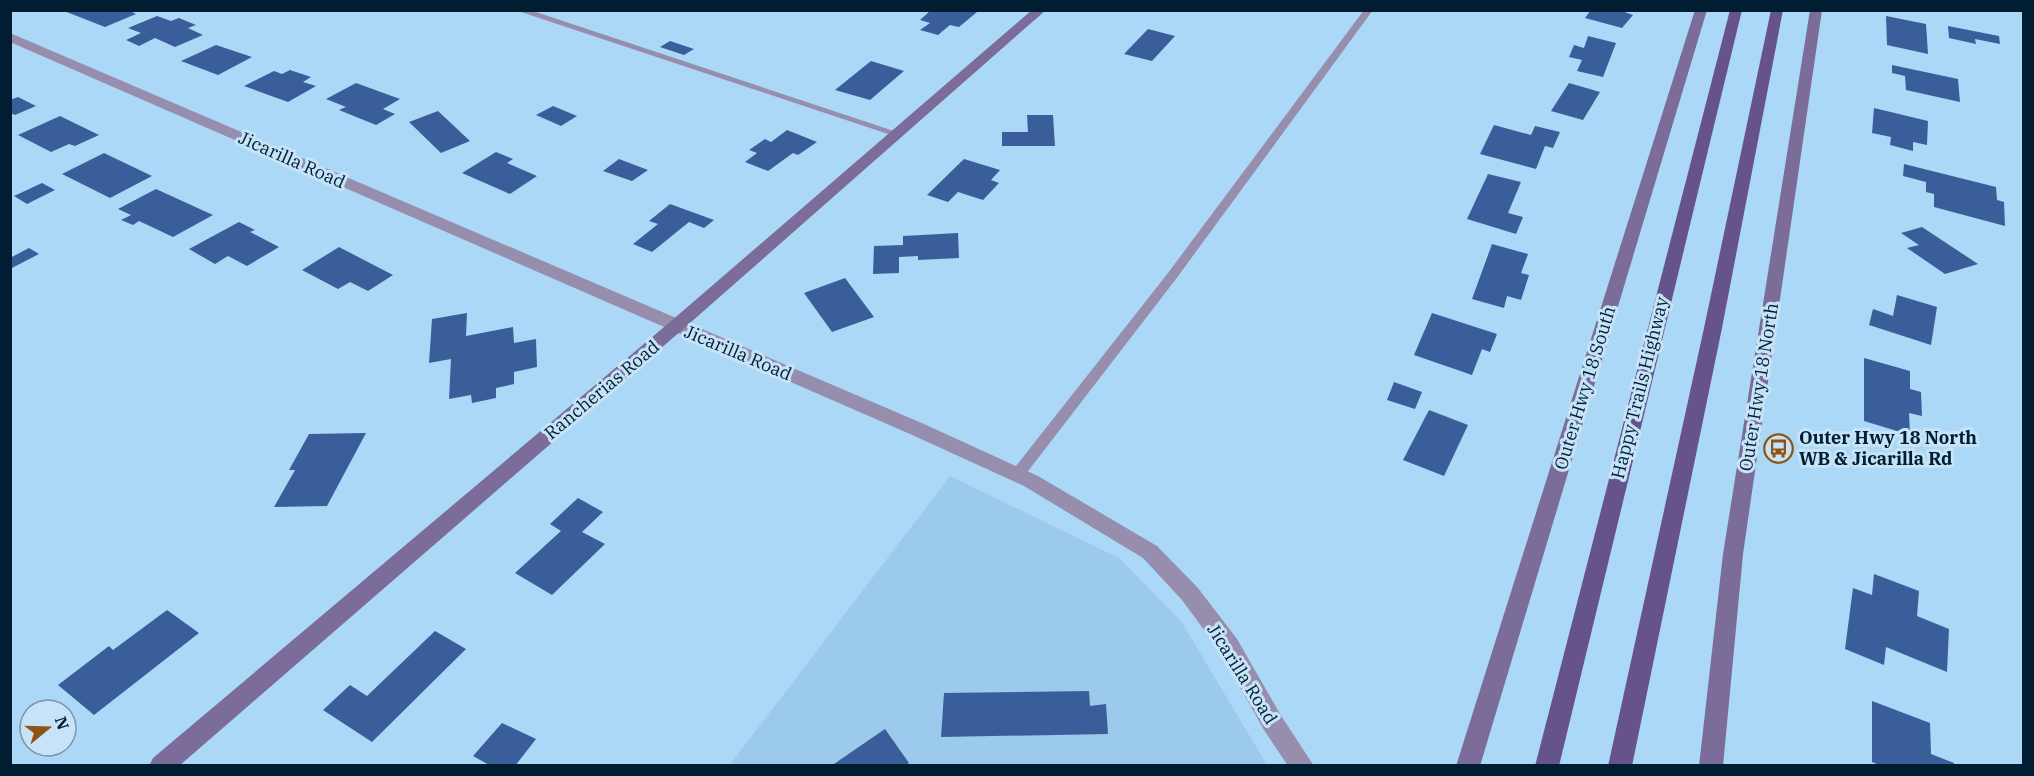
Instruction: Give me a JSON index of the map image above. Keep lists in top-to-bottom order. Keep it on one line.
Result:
{"streets":{"main road":["Happy Trails Highway"],"street":["Jicarilla Road","Outer Hwy 18 North","Outer Hwy 18 South","Rancherias Road"]},"crossings":[["Jicarilla Road","Rancherias Road"]],"places":{"bus stop":["Outer Hwy 18 North WB & Jicarilla Rd"]},"north":"right"}
